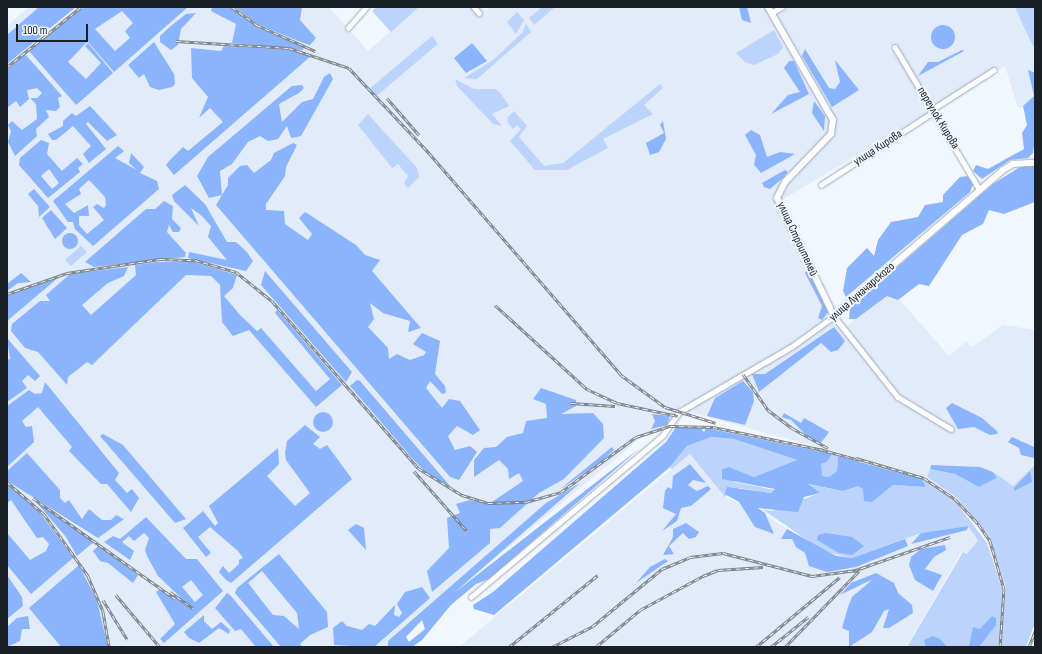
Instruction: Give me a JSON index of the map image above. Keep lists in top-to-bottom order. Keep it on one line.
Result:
{"streets":{"main road":["улица Строителей","улица Луначарского"],"street":["переулок Кирова","улица Кирова"]},"crossings":[["переулок Кирова","улица Кирова"],["переулок Кирова","улица Луначарского"],["улица Строителей","улица Луначарского"]],"scale_bar":"100 m"}
